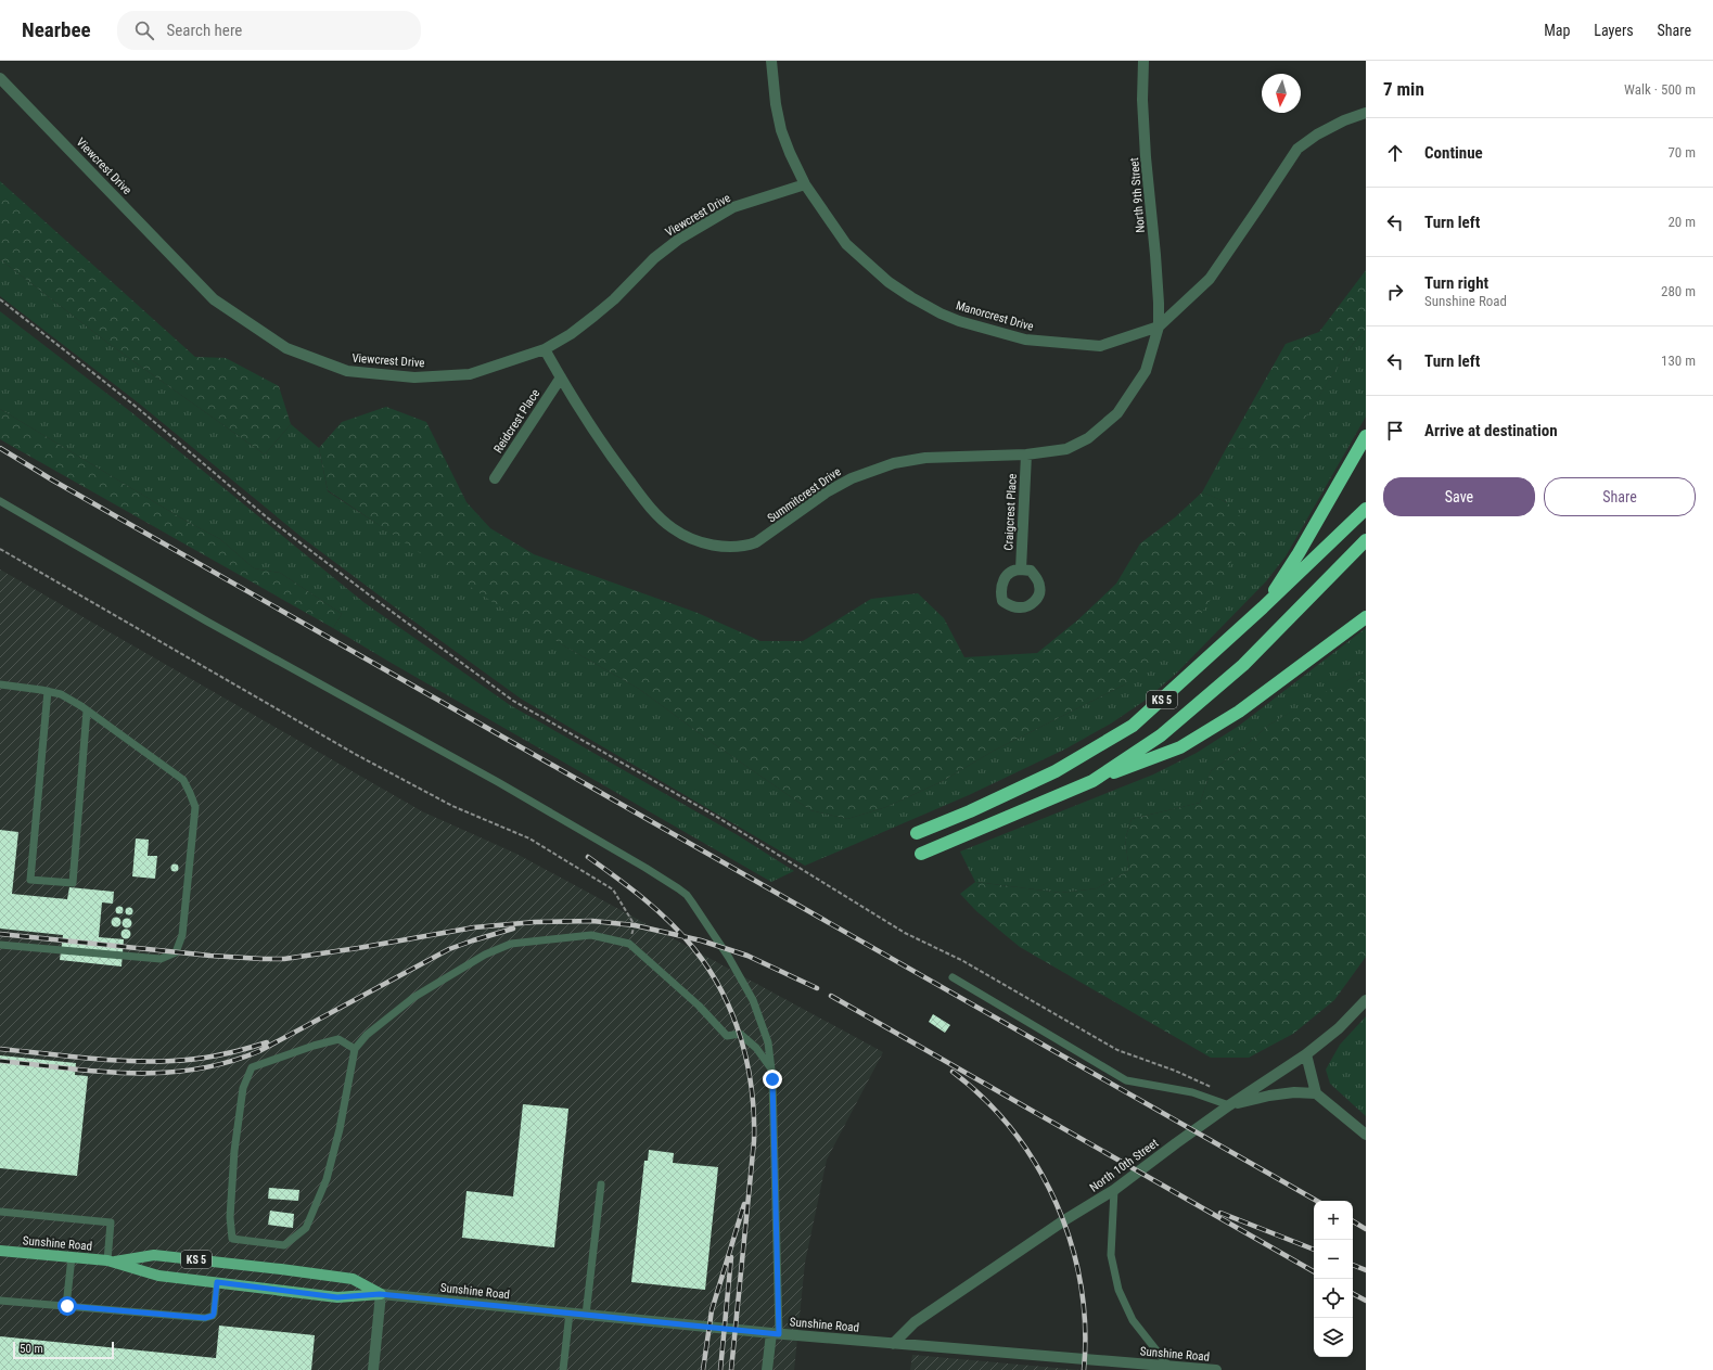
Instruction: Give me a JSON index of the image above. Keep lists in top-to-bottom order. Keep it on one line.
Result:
{"streets":{"highway":["KS 5"],"main road":["Sunshine Road"],"street":["Viewcrest Drive","North 9th Street","Manorcrest Drive","Reidcrest Place","Summitcrest Drive","Craigcrest Place","North 10th Street"]},"crossings":[["Viewcrest Drive","Manorcrest Drive"],["Viewcrest Drive","Summitcrest Drive"],["North 9th Street","Manorcrest Drive"],["North 9th Street","Summitcrest Drive"],["Manorcrest Drive","Summitcrest Drive"],["Reidcrest Place","Summitcrest Drive"],["Summitcrest Drive","Craigcrest Place"],["North 10th Street","Sunshine Road"]],"scale_bar":"50 m","north":"bottom","page":{"header":"Nearbee","search":"Search here","nav":["Map","Layers","Share"],"heading":["7 min","Walk · 500 m"],"list":[["Continue","70 m"],["Turn left","20 m"],["Turn right","Sunshine Road","280 m"],["Turn left","130 m"],"Arrive at destination"],"buttons":["Save","Share"],"map_buttons":["+","−"],"scale":"50 m"}}
